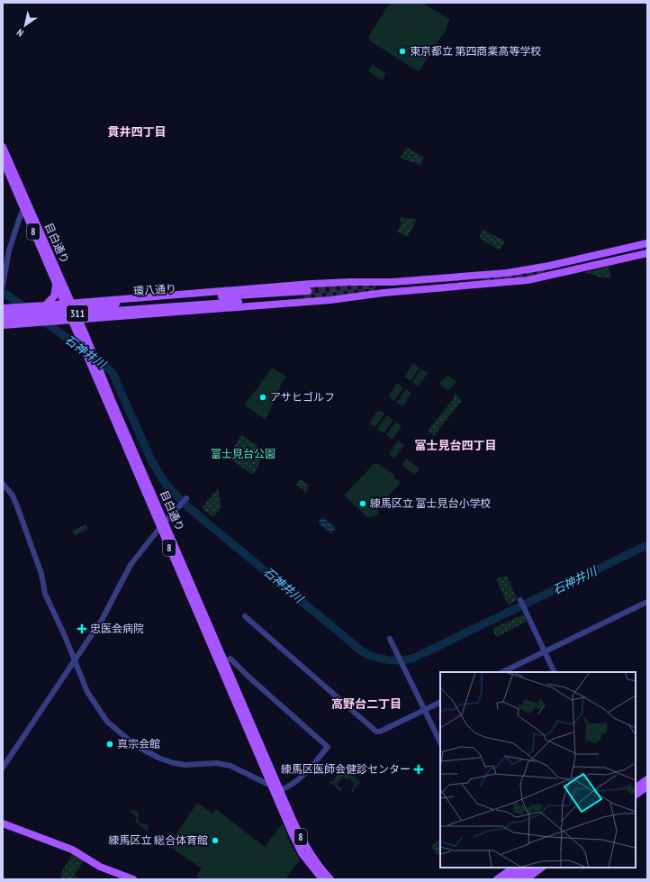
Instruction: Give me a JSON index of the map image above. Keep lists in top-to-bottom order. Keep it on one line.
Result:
{"streets":{"main road":["8","目白通り","環八通り","311"]},"crossings":[["目白通り","311"]],"districts":["貫井四丁目","富士見台四丁目","高野台二丁目"],"water":["石神井川"],"parks":["富士見台公園"],"places":{"other":["東京都立 第四商業高等学校","アサヒゴルフ","練馬区立 富士見台小学校","真宗会館","練馬区立 総合体育館"],"health":["忠医会病院","練馬区医師会健診センター"]},"north":"bottom left"}
